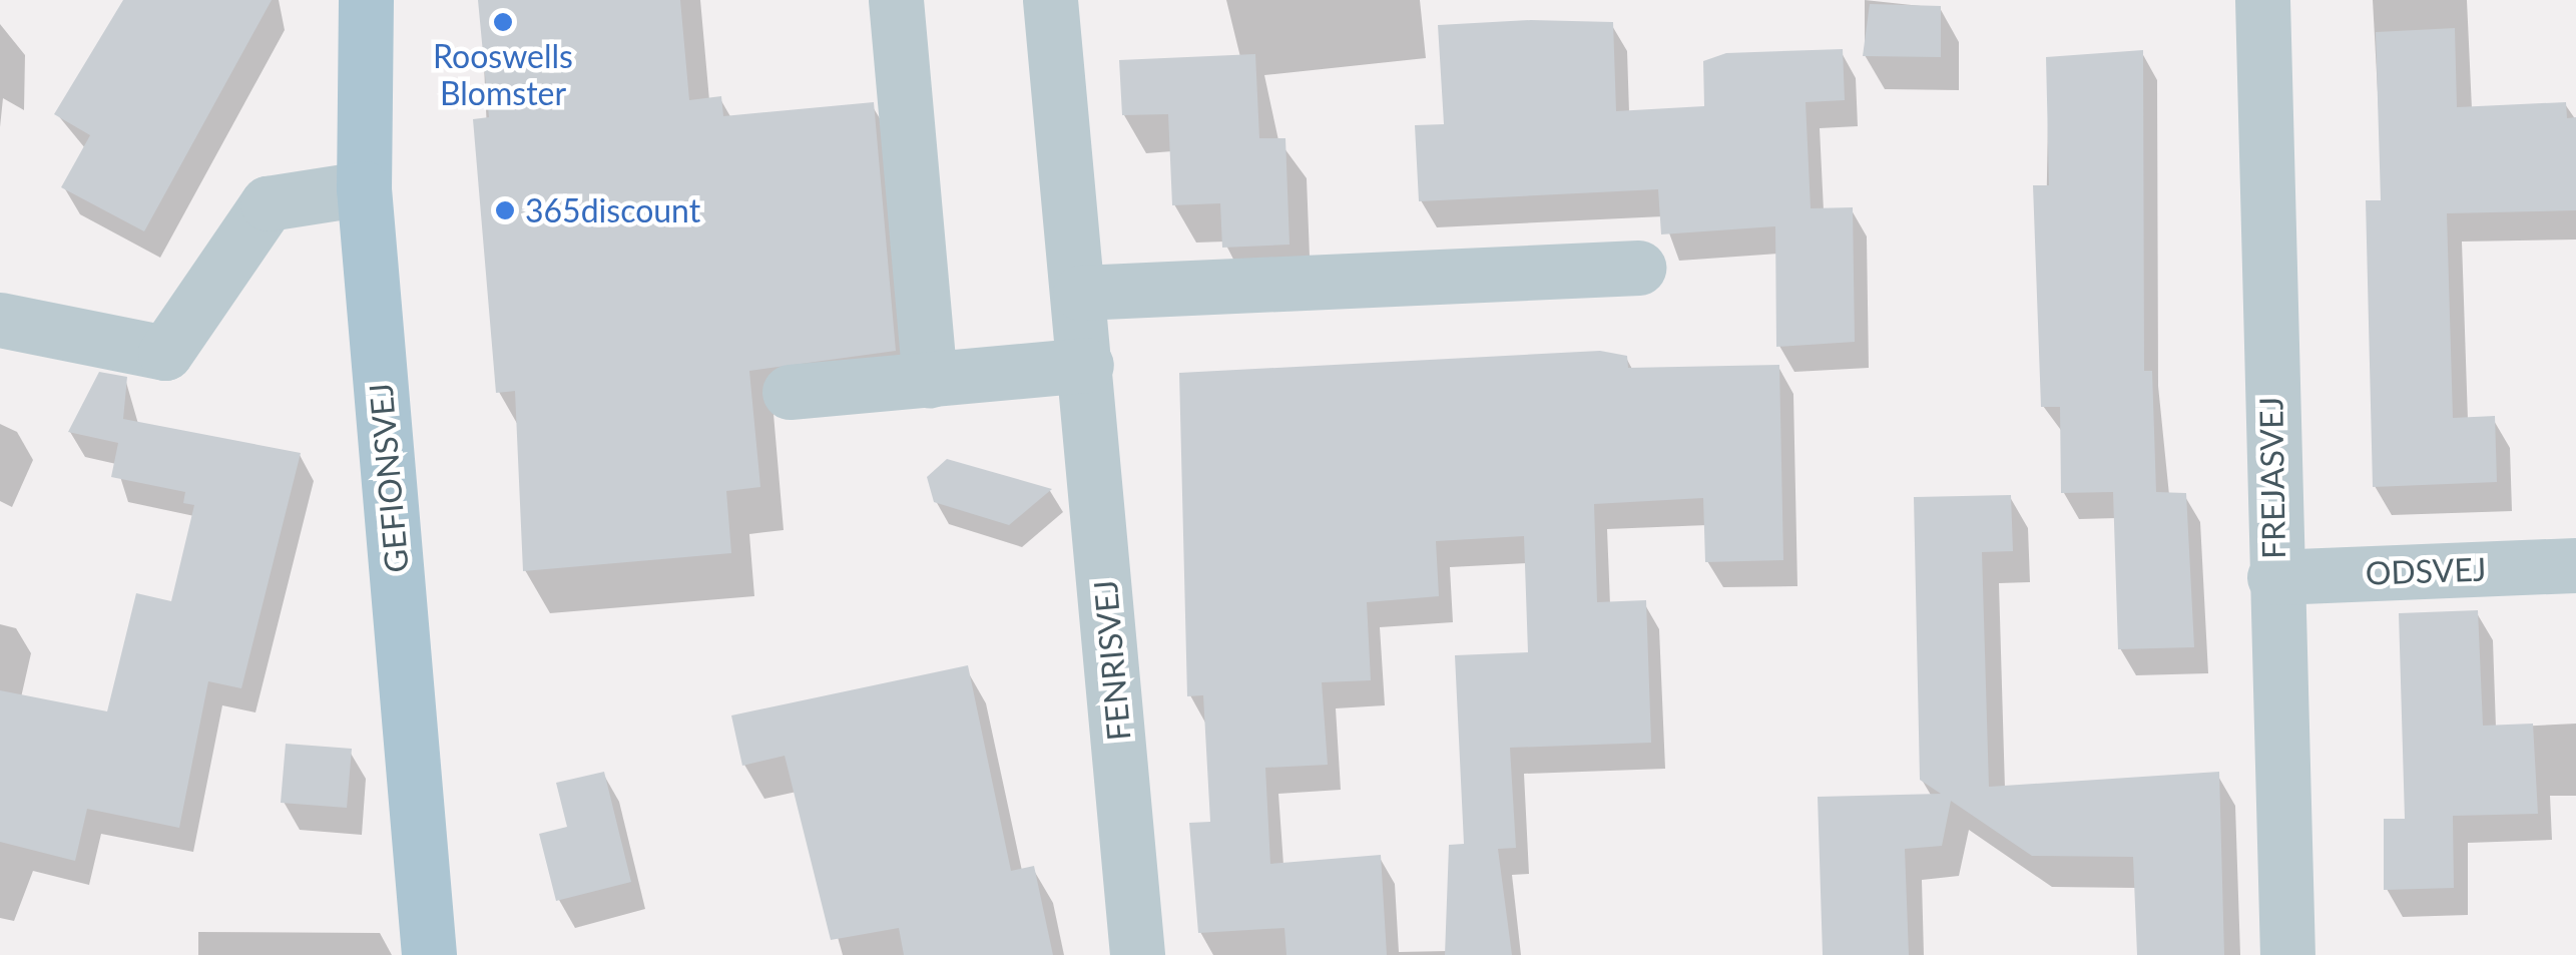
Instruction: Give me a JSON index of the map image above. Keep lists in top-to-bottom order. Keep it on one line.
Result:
{"streets":{"main road":["GEFIONSVEJ"],"street":["FREJASVEJ","ODSVEJ","FENRISVEJ"]},"crossings":[["FREJASVEJ","ODSVEJ"]],"places":["Rooswells Blomster","365discount"]}
